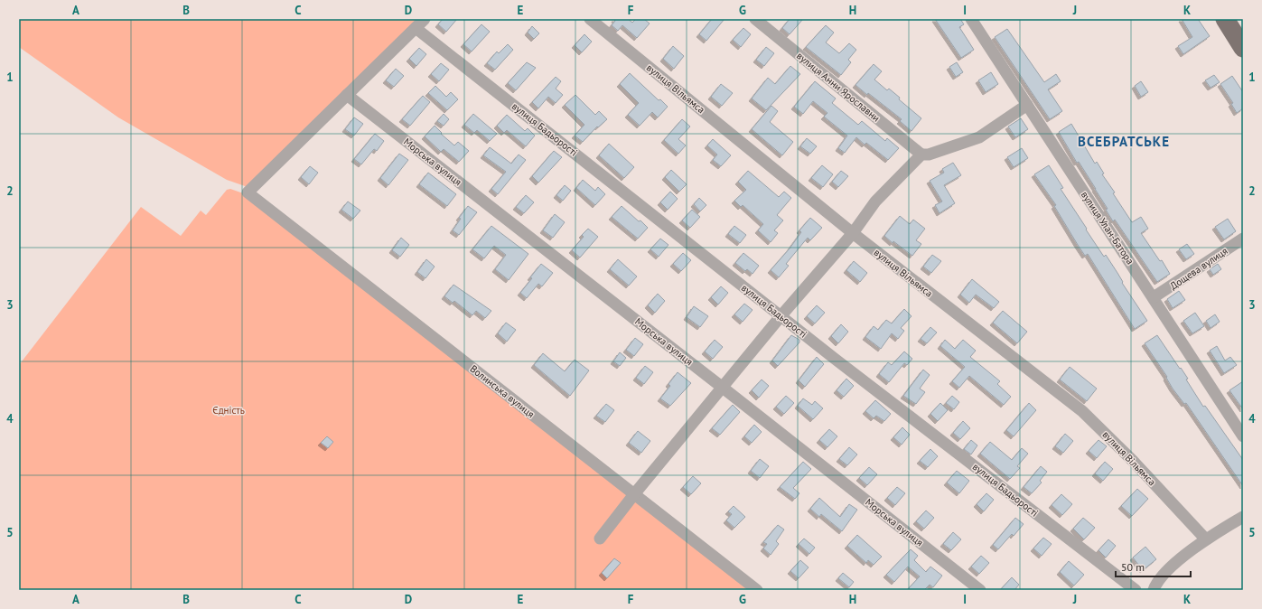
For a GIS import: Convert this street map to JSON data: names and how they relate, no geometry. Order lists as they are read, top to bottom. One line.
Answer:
{"streets":{"street":["вулиця Анни Ярославни","вулиця Вільямса","вулиця Бадьорості","Морська вулиця","вулиця Улан-Батора","Дощева вулиця","Волинська вулиця"]},"crossings":[["Морська вулиця","Волинська вулиця"],["вулиця Улан-Батора","Дощева вулиця"]],"districts":["ВСЕБРАТСЬКЕ"],"parks":["Єдність"],"scale_bar":"50 m","grid":{"columns":["A","B","C","D","E","F","G","H","I","J","K"],"rows":["1","2","3","4","5"]}}
